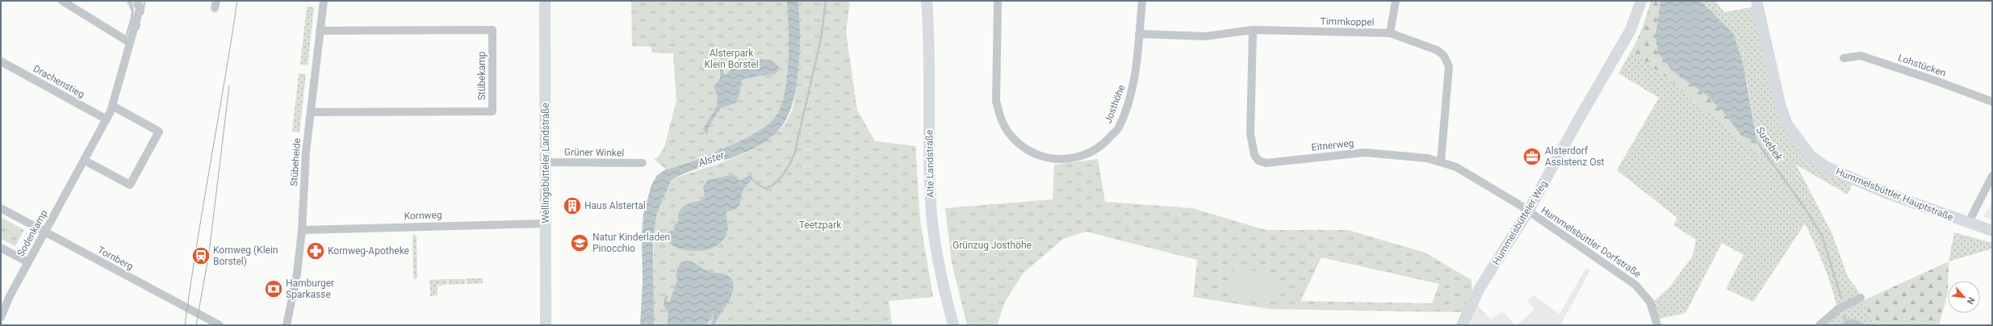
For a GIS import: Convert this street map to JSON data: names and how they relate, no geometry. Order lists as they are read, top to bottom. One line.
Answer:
{"streets":{"main road":["Wellingsbütteler Landstraße","Alte Landstraße","Hummelsbüttler Hauptstraße","Hummelsbütteler Weg"],"street":["Timmkoppel","Lohstücken","Stübekamp","Drachenstieg","Josthöhe","Eitnerweg","Grüner Winkel","Stübeheide","Kornweg","Sodenkamp","Hummelsbüttler Dorfstraße","Tornberg"]},"crossings":[["Timmkoppel","Josthöhe"],["Timmkoppel","Eitnerweg"],["Stübekamp","Stübeheide"],["Drachenstieg","Sodenkamp"],["Eitnerweg","Hummelsbütteler Weg"],["Eitnerweg","Hummelsbüttler Dorfstraße"],["Grüner Winkel","Wellingsbütteler Landstraße"],["Stübeheide","Kornweg"],["Wellingsbütteler Landstraße","Kornweg"],["Hummelsbütteler Weg","Hummelsbüttler Dorfstraße"],["Sodenkamp","Tornberg"]],"water":["Susebek","Alster"],"parks":["Alsterpark Klein Borstel","Teetzpark","Grünzug Josthöhe"],"places":{"office":["Alsterdorf Assistenz Ost"],"building":["Haus Alstertal"],"school or university":["Natur Kinderladen Pinocchio"],"pharmacy":["Kornweg-Apotheke"],"station":["Kornweg (Klein Borstel)"],"bank":["Hamburger Sparkasse"]},"north":"bottom right"}
